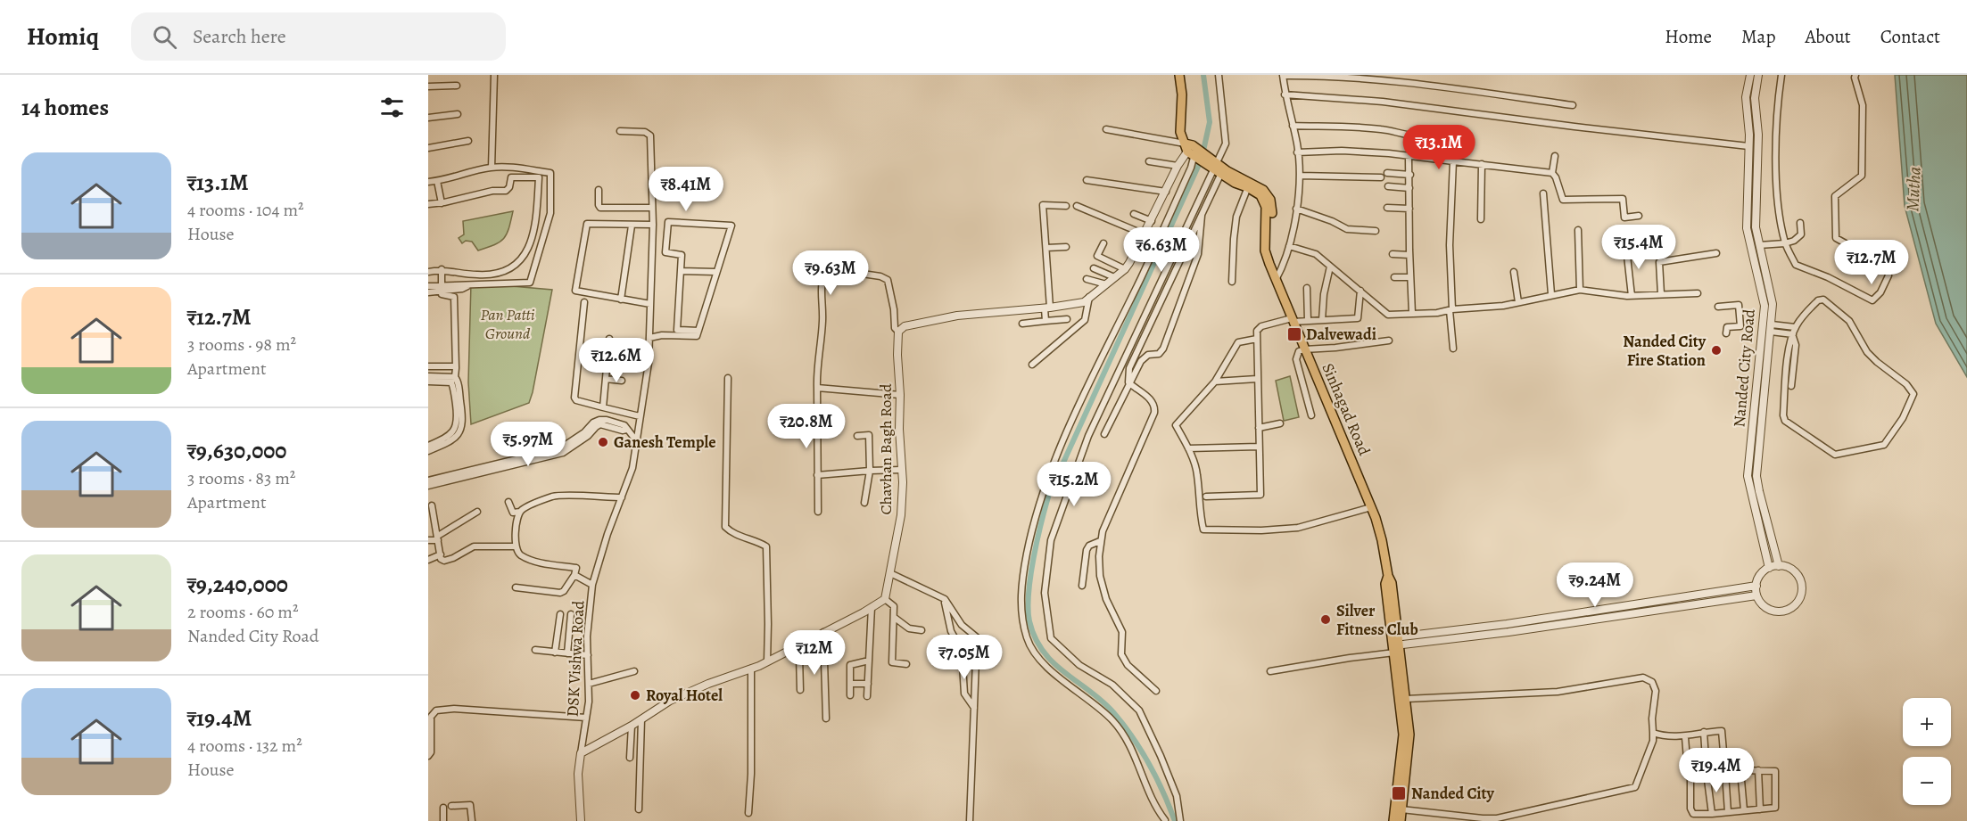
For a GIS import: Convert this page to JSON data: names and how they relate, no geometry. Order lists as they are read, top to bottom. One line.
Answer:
{"streets":{"main road":["Sinhagad Road"],"street":["Nanded City Road","Chavhan Bagh Road","DSK Vishwa Road"]},"water":["Mutha"],"parks":["Pan Patti Ground"],"places":{"transit":["Dalvewadi","Nanded City"],"other":["Nanded City Fire Station","Ganesh Temple","Silver Fitness Club","Royal Hotel"]},"page":{"header":"Homiq","search":"Search here","nav":["Home","Map","About","Contact"],"heading":"14 homes","price":["₹13.1M","₹8.41M","₹15.4M","₹6.63M","₹12.7M","₹9.63M","₹12.6M","₹20.8M","₹5.97M","₹15.2M","₹9.24M","₹12M","₹7.05M","₹19.4M"],"list":[{"name":"₹13.1M","note":"4 rooms · 104 m² · House"},{"name":"₹12.7M","note":"3 rooms · 98 m² · Apartment"},{"name":"₹9,630,000","note":"3 rooms · 83 m² · Apartment"},{"name":"₹9,240,000","note":"2 rooms · 60 m² · Nanded City Road"},{"name":"₹19.4M","note":"4 rooms · 132 m² · House"}],"map_buttons":["+","−"]}}
